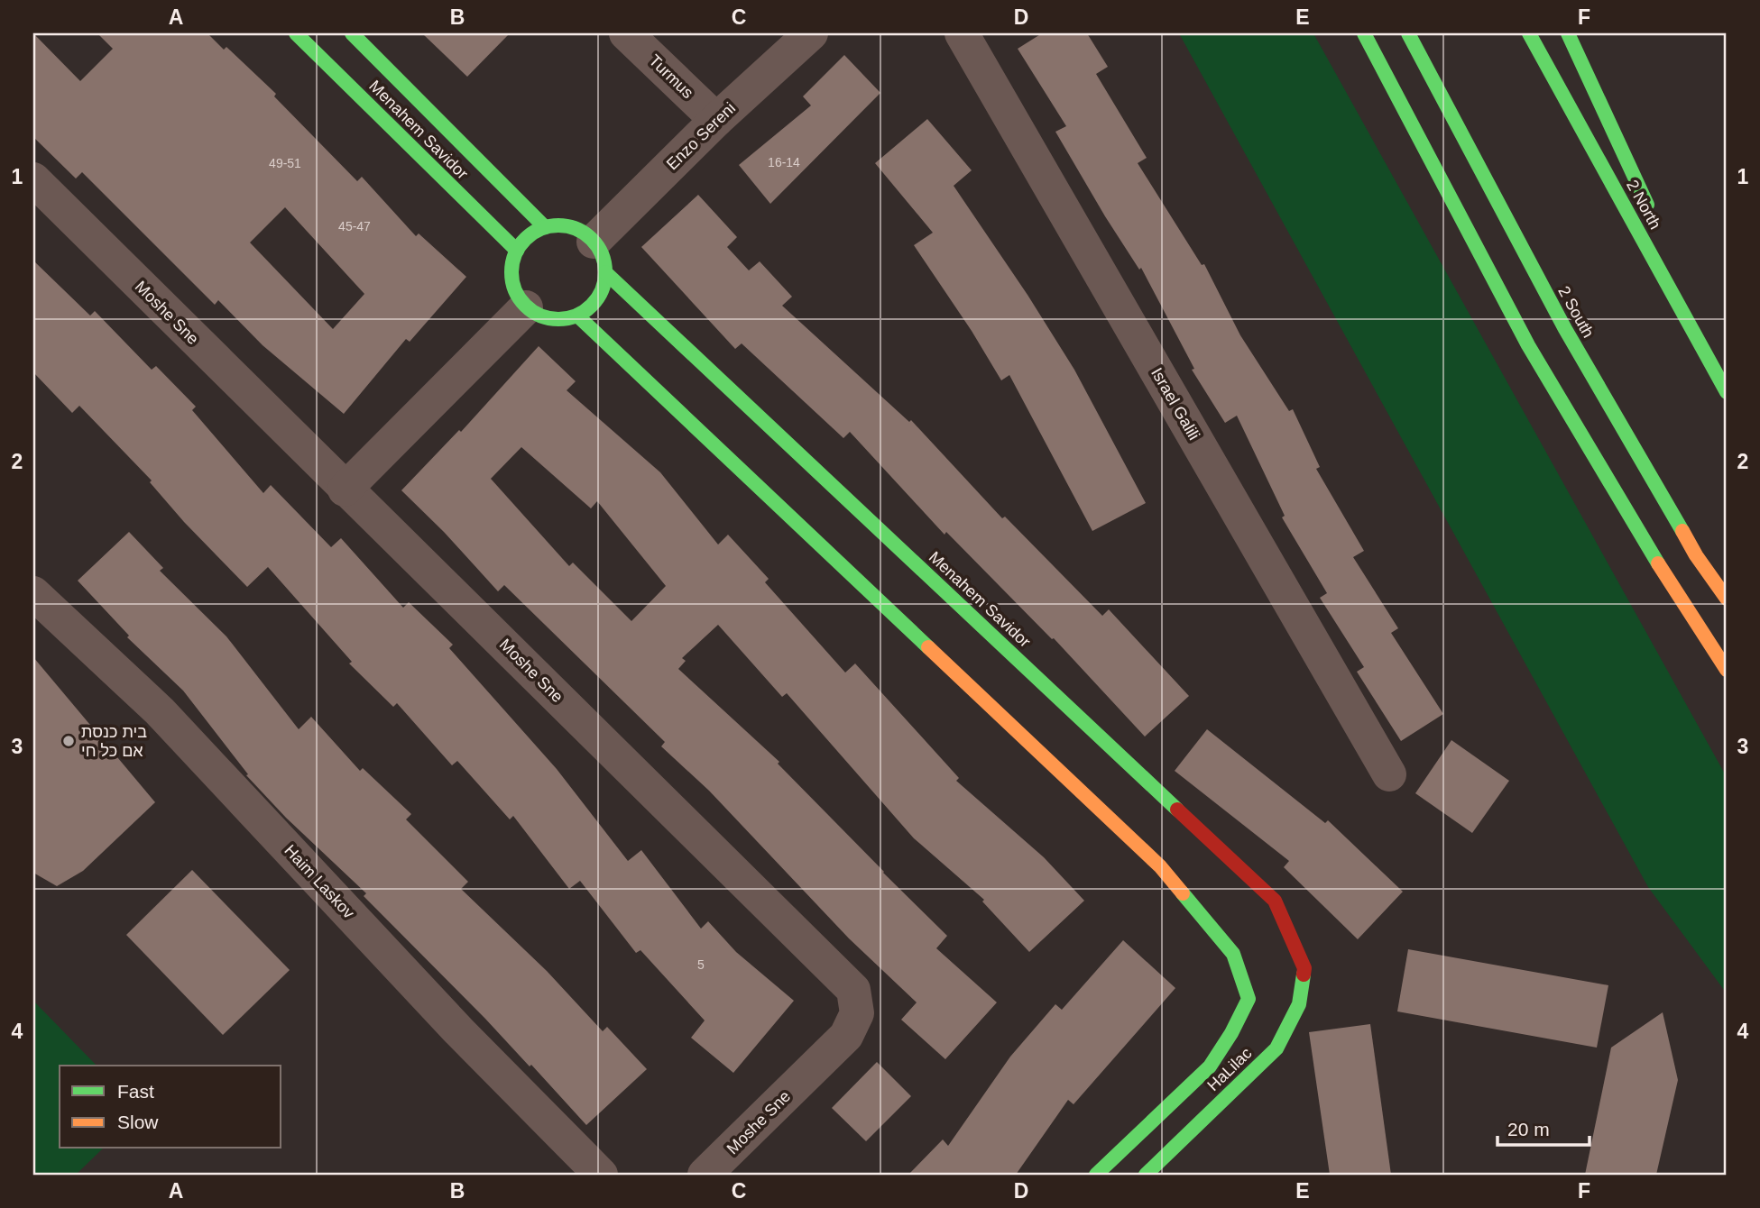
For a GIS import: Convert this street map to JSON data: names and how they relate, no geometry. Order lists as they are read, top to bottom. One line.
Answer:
{"streets":{"main road":["Menahem Savidor","2 North","2 South","HaLilac"],"street":["Turmus","Enzo Sereni","Moshe Sne","Israel Galili","Haim Laskov"]},"crossings":[["Turmus","Enzo Sereni"],["Menahem Savidor","Enzo Sereni"],["Menahem Savidor","HaLilac"],["Enzo Sereni","HaLilac"]],"places":["בית כנסת אם כל חי"],"house_numbers":["16-14","49-51","45-47","5"],"legend":["Fast","Slow"],"scale_bar":"20 m","grid":{"columns":["A","B","C","D","E","F"],"rows":["1","2","3","4"]}}
